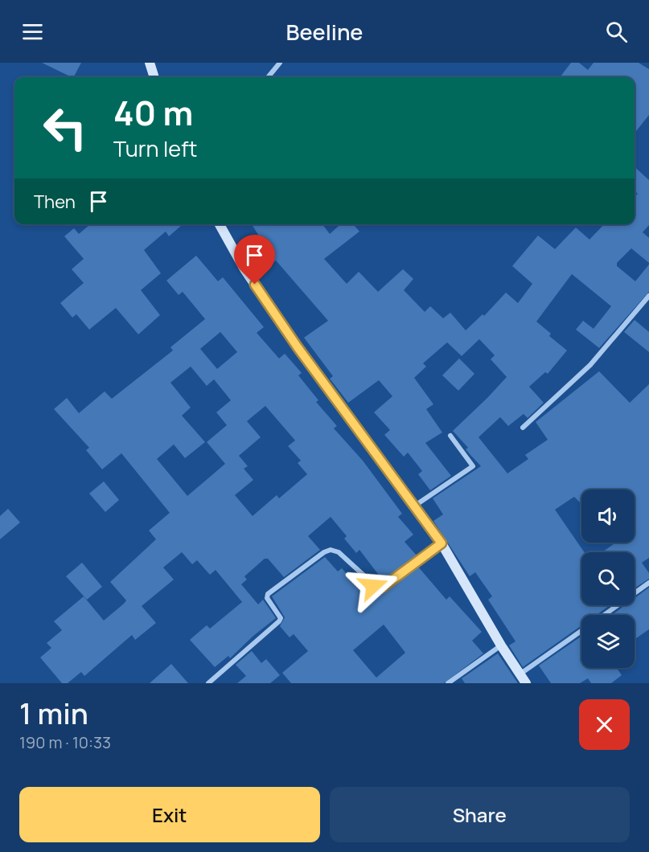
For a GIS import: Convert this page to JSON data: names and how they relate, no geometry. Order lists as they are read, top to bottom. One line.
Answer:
{"page":{"header":"Beeline","turn":["40 m","Turn left"],"then":"Then","heading":["1 min","190 m · 10:33"],"buttons":["Exit","Share"]}}
